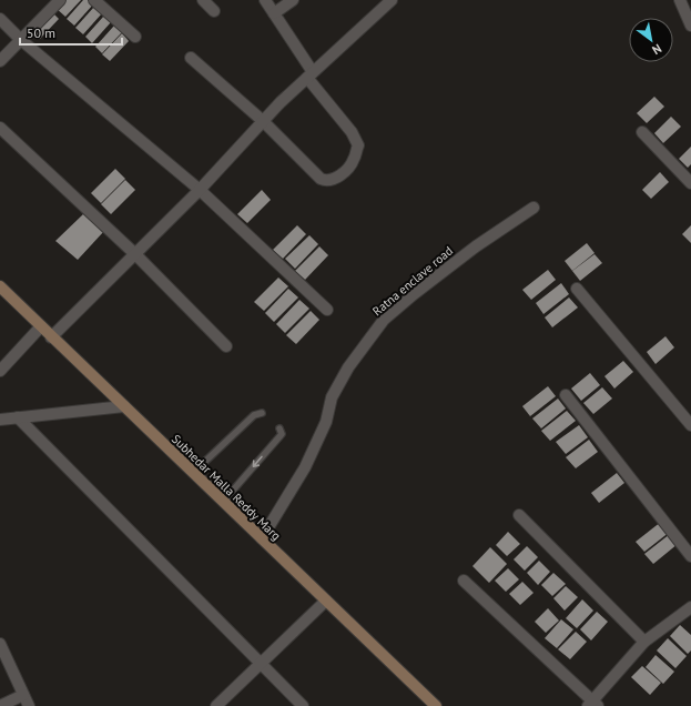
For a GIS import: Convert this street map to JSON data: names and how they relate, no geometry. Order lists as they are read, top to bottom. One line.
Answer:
{"streets":{"main road":["Subhedar Malla Reddy Marg"],"street":["Ratna enclave road"]},"crossings":[["Ratna enclave road","Subhedar Malla Reddy Marg"]],"scale_bar":"50 m","north":"bottom right"}
